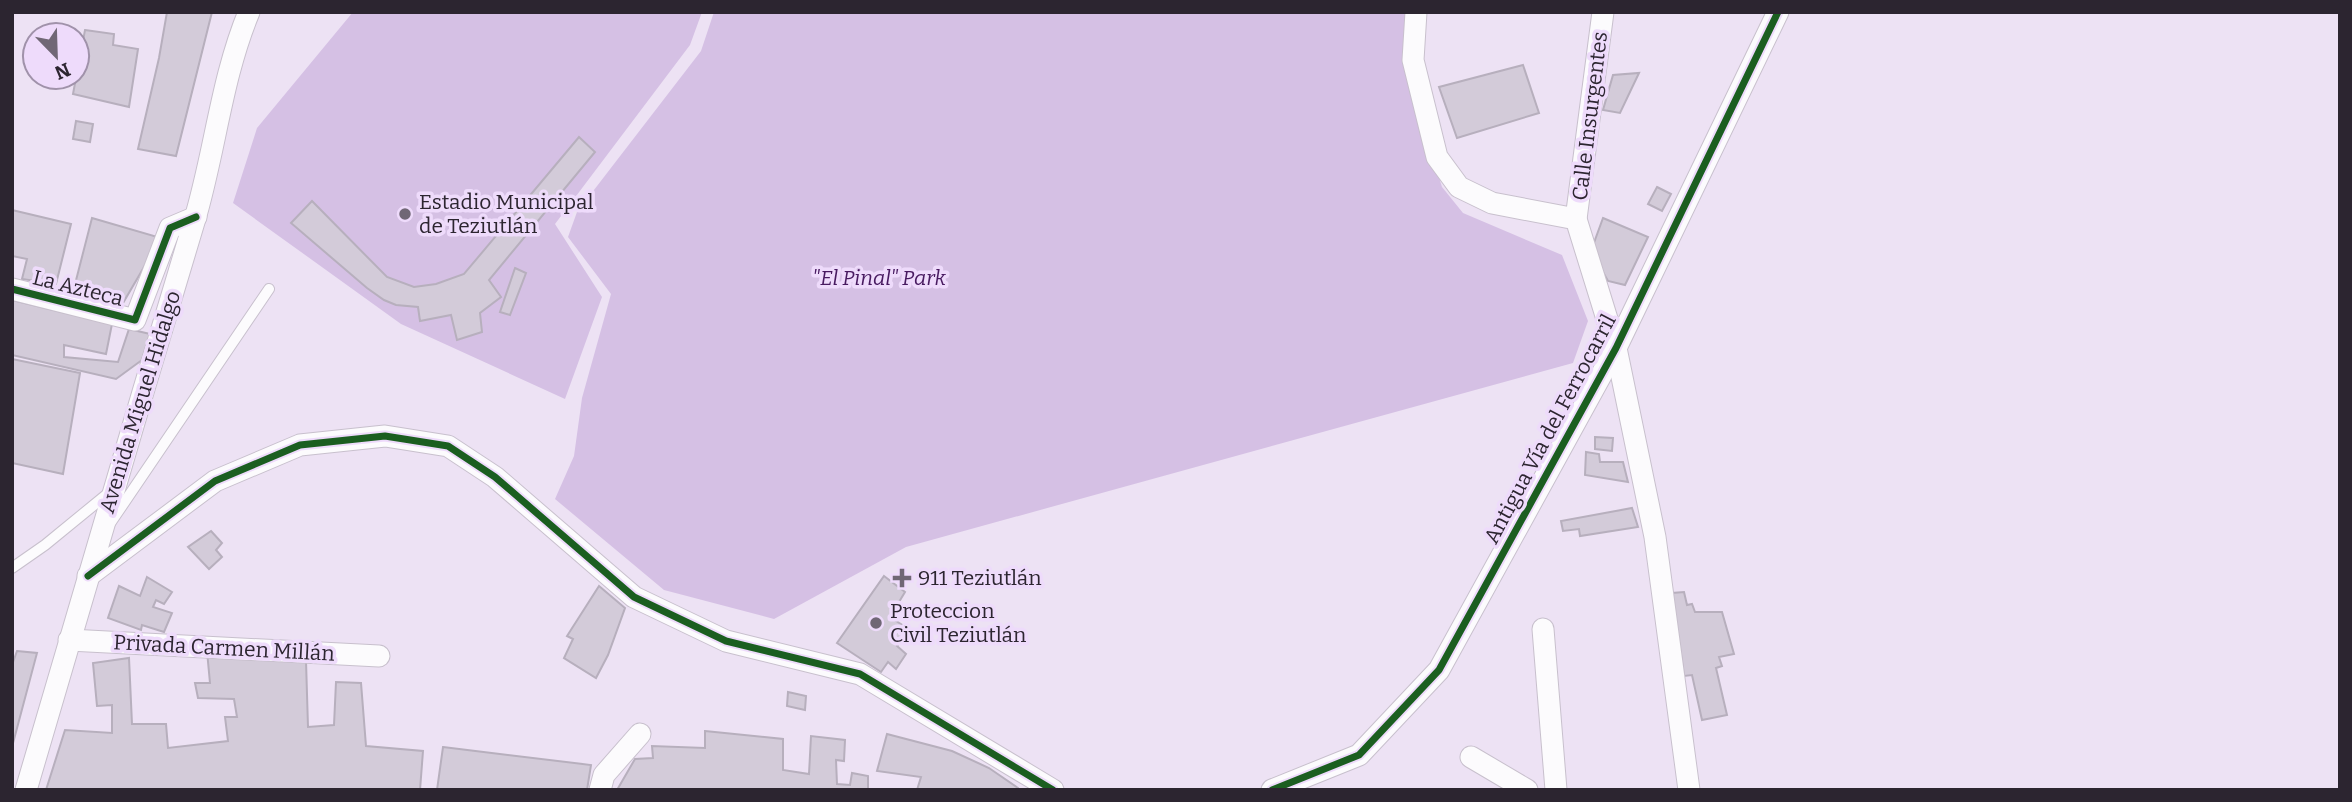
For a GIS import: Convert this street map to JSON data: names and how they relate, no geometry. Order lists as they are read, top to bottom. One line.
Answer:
{"streets":{"street":["Calle Insurgentes","La Azteca","Avenida Miguel Hidalgo","Antigua Vía del Ferrocarril","Privada Carmen Millán"]},"crossings":[["La Azteca","Avenida Miguel Hidalgo"],["Avenida Miguel Hidalgo","Privada Carmen Millán"]],"parks":["\"El Pinal\" Park"],"places":{"other":["Estadio Municipal de Teziutlán","Proteccion Civil Teziutlán"],"health":["911 Teziutlán"]},"north":"bottom right"}
